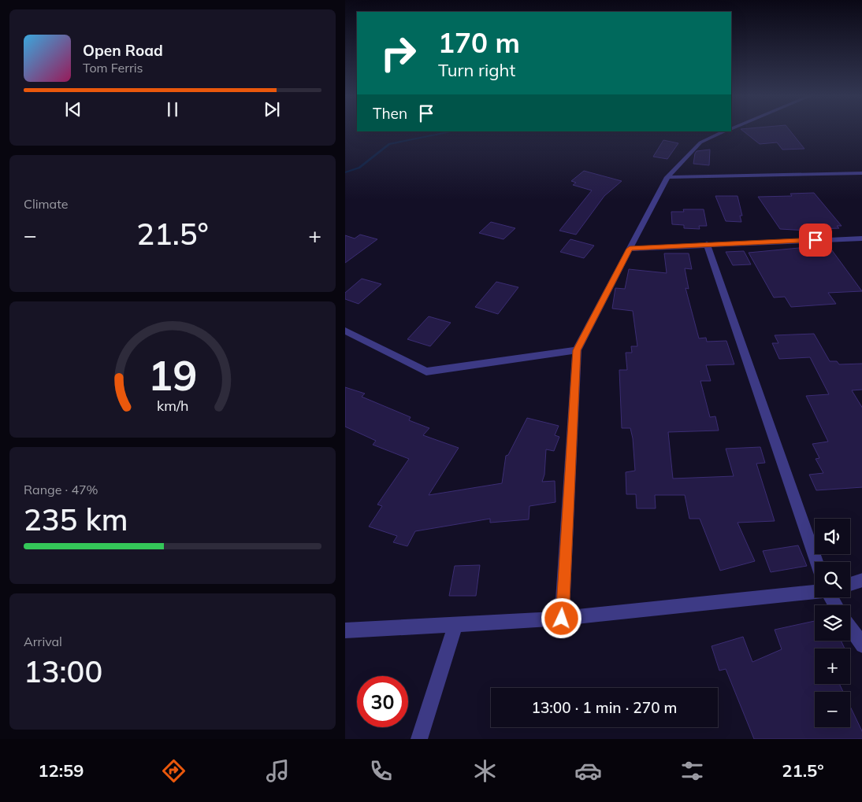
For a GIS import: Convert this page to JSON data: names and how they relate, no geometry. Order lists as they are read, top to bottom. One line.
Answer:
{"page":{"turn":["170 m","Turn right"],"song":["Open Road","Tom Ferris"],"then":"Then","tile":["Climate",["Range · 47%","235 km"],["Arrival","13:00"]],"heat":["−","21.5°","+"],"map_buttons":["+","−"],"limit":"30","trip":"13:00 · 1 min · 270 m","tabs":["12:59","21.5°"],"gauge":["19","km/h"]}}
